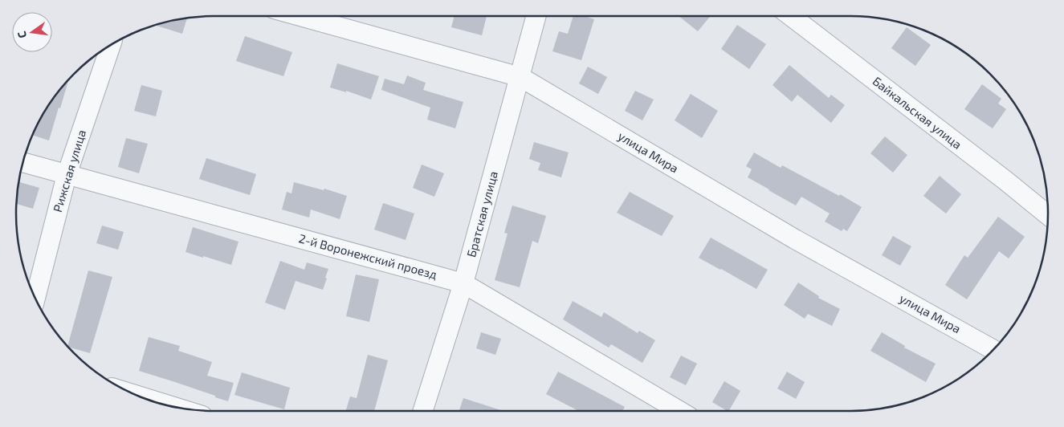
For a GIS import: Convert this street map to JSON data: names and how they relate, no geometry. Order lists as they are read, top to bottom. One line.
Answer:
{"streets":{"street":["Байкальская улица","улица Мира","Рижская улица","Братская улица","2-й Воронежский проезд"]},"crossings":[["улица Мира","Братская улица"],["Рижская улица","2-й Воронежский проезд"],["Братская улица","2-й Воронежский проезд"]],"north":"left"}
